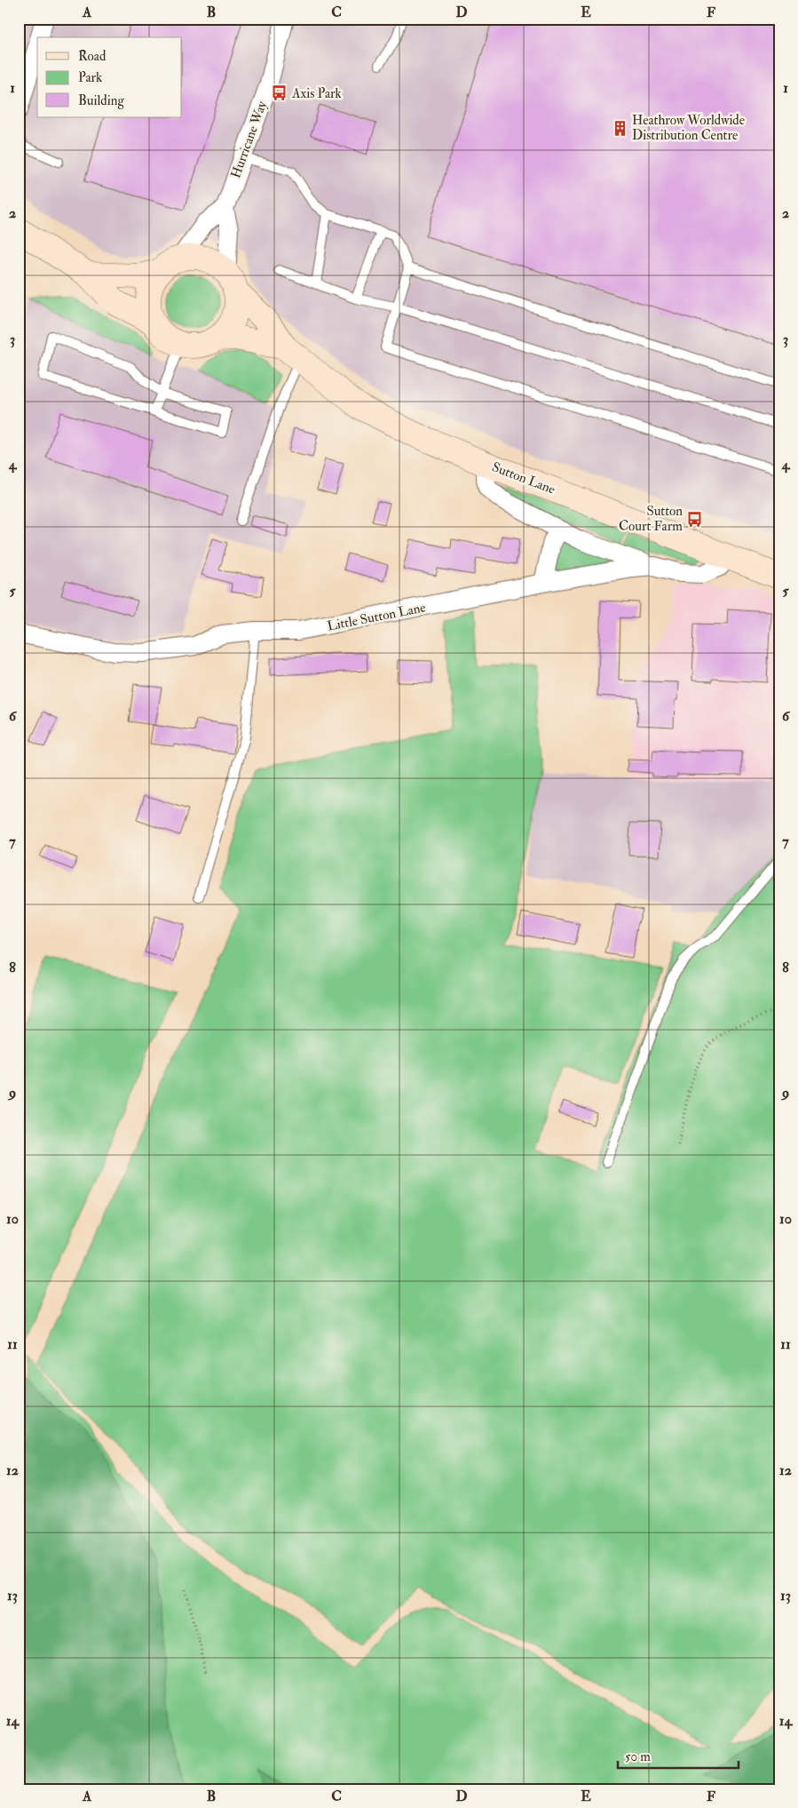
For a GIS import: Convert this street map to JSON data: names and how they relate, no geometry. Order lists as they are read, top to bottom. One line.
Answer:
{"streets":{"street":["Hurricane Way","Sutton Lane","Little Sutton Lane"]},"crossings":[["Hurricane Way","Sutton Lane"],["Sutton Lane","Little Sutton Lane"]],"places":{"bus stop":["Axis Park","Sutton Court Farm"],"building":["Heathrow Worldwide Distribution Centre"]},"legend":["Road","Park","Building"],"scale_bar":"50 m","grid":{"columns":["A","B","C","D","E","F"],"rows":["1","2","3","4","5","6","7","8","9","10","11","12","13","14"]}}
